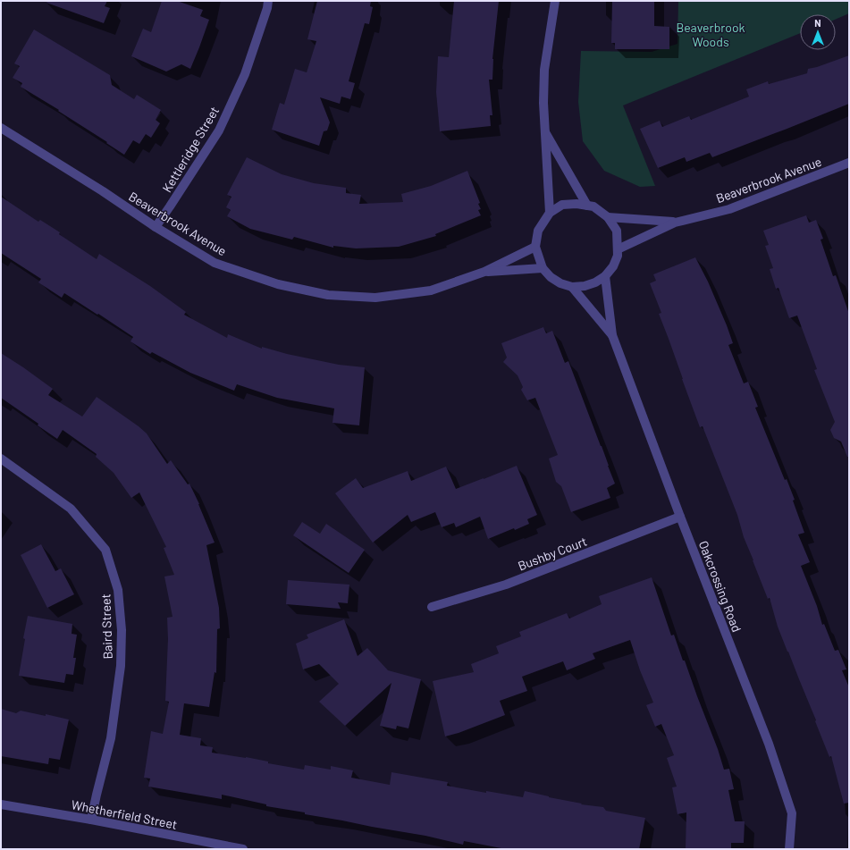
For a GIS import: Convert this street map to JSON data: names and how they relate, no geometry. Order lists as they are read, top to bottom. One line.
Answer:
{"streets":{"street":["Kettleridge Street","Beaverbrook Avenue","Bushby Court","Oakcrossing Road","Baird Street","Whetherfield Street"]},"crossings":[["Kettleridge Street","Beaverbrook Avenue"],["Beaverbrook Avenue","Oakcrossing Road"],["Bushby Court","Oakcrossing Road"],["Baird Street","Whetherfield Street"]],"parks":["Beaverbrook Woods"],"north":"top"}
